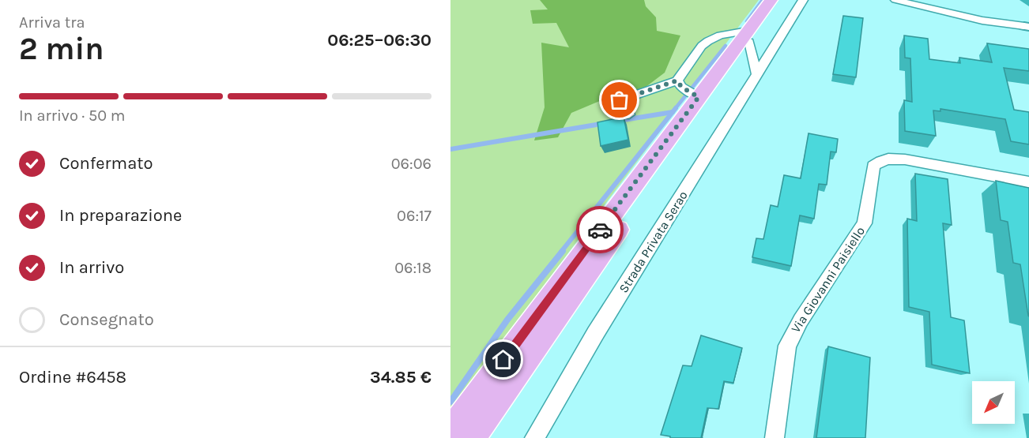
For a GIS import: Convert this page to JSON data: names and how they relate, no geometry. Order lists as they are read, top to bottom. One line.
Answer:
{"streets":{"street":["Strada Privata Serao","Via Giovanni Paisiello"]},"north":"bottom left","page":{"heading":["2 min","Arriva tra","06:25–06:30"],"panel":["Ordine #6458","34.85 €"],"bar":"In arrivo · 50 m","list":[["Confermato","06:06"],["In preparazione","06:17"],["In arrivo","06:18"],"Consegnato"]}}
